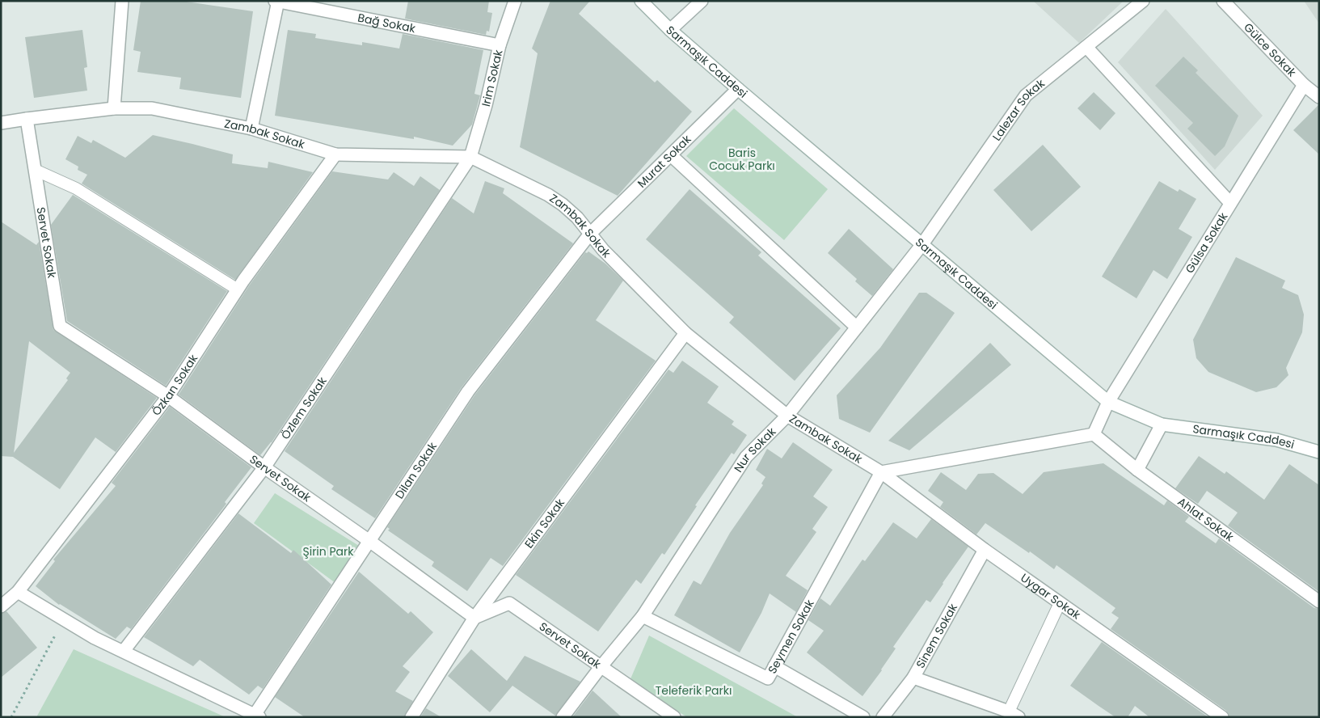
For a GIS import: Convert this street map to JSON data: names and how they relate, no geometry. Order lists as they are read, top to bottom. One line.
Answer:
{"streets":{"street":["Bağ Sokak","Gülce Sokak","Sarmaşık Caddesi","Irim Sokak","Lalezar Sokak","Zambak Sokak","Murat Sokak","Servet Sokak","Gülsa Sokak","Özkan Sokak","Özlem Sokak","Nur Sokak","Dilan Sokak","Ahlat Sokak","Ekin Sokak","Uygar Sokak","Sinem Sokak","Seymen Sokak"]},"crossings":[["Bağ Sokak","Irim Sokak"],["Gülce Sokak","Gülsa Sokak"],["Sarmaşık Caddesi","Lalezar Sokak"],["Sarmaşık Caddesi","Murat Sokak"],["Sarmaşık Caddesi","Gülsa Sokak"],["Sarmaşık Caddesi","Nur Sokak"],["Irim Sokak","Zambak Sokak"],["Irim Sokak","Özlem Sokak"],["Lalezar Sokak","Nur Sokak"],["Zambak Sokak","Murat Sokak"],["Zambak Sokak","Servet Sokak"],["Zambak Sokak","Özkan Sokak"],["Zambak Sokak","Özlem Sokak"],["Zambak Sokak","Nur Sokak"],["Zambak Sokak","Dilan Sokak"],["Zambak Sokak","Ekin Sokak"],["Zambak Sokak","Uygar Sokak"],["Zambak Sokak","Seymen Sokak"],["Murat Sokak","Dilan Sokak"],["Servet Sokak","Özkan Sokak"],["Servet Sokak","Özlem Sokak"],["Servet Sokak","Nur Sokak"],["Servet Sokak","Dilan Sokak"],["Servet Sokak","Ekin Sokak"],["Gülsa Sokak","Ahlat Sokak"],["Nur Sokak","Seymen Sokak"],["Uygar Sokak","Sinem Sokak"],["Uygar Sokak","Seymen Sokak"]],"parks":["Baris Cocuk Parkı","Şirin Park","Teleferik Parkı"]}
